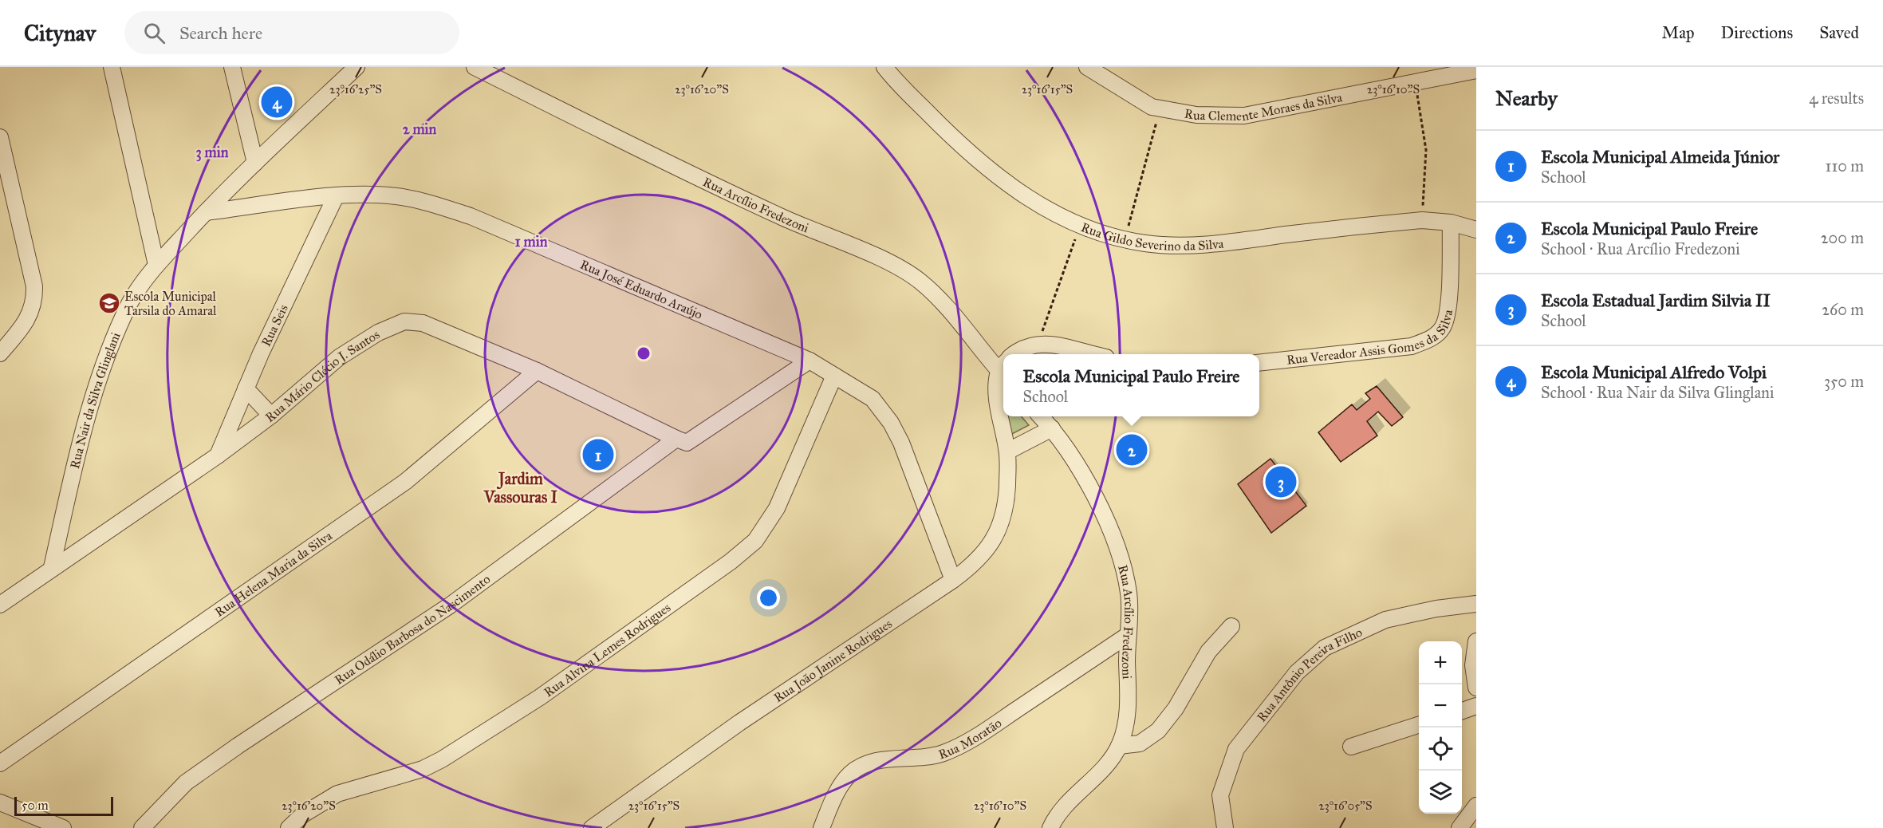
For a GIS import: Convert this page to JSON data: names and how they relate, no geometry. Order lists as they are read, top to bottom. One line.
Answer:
{"streets":{"street":["Rua Clemente Moraes da Silva","Rua Arcílio Fredezoni","Rua Gildo Severino da Silva","Rua José Eduardo Araújo","Rua Seis","Rua Vereador Assis Gomes da Silva","Rua Mário Clécio J. Santos","Rua Nair da Silva Glinglani","Rua Helena Maria da Silva","Rua Odálio Barbosa do Nascimento","Rua Alvina Lemes Rodrigues","Rua João Janine Rodrigues","Rua Antônio Pereira Filho","Rua Moratão"]},"crossings":[["Rua Arcílio Fredezoni","Rua Moratão"],["Rua Gildo Severino da Silva","Rua Vereador Assis Gomes da Silva"],["Rua José Eduardo Araújo","Rua Seis"],["Rua José Eduardo Araújo","Rua Nair da Silva Glinglani"],["Rua José Eduardo Araújo","Rua Odálio Barbosa do Nascimento"],["Rua José Eduardo Araújo","Rua Alvina Lemes Rodrigues"],["Rua José Eduardo Araújo","Rua João Janine Rodrigues"],["Rua Seis","Rua Mário Clécio J. Santos"],["Rua Mário Clécio J. Santos","Rua Nair da Silva Glinglani"],["Rua Mário Clécio J. Santos","Rua Helena Maria da Silva"],["Rua Mário Clécio J. Santos","Rua Odálio Barbosa do Nascimento"]],"districts":["Jardim Vassouras I"],"places":{"school or university":["Escola Municipal Tarsila do Amaral"]},"scale_bar":"50 m","page":{"header":"Citynav","search":"Search here","nav":["Map","Directions","Saved"],"heading":["Nearby","4 results"],"pins":["4","2","1","3"],"list":[{"mark":"1","name":"Escola Municipal Almeida Júnior","note":"School","value":"110 m"},{"mark":"2","name":"Escola Municipal Paulo Freire","note":"School · Rua Arcílio Fredezoni","value":"200 m"},{"mark":"3","name":"Escola Estadual Jardim Silvia II","note":"School","value":"260 m"},{"mark":"4","name":"Escola Municipal Alfredo Volpi","note":"School · Rua Nair da Silva Glinglani","value":"350 m"}],"popup":["Escola Municipal Paulo Freire","School"],"map_buttons":["+","−"],"scale":"50 m"},"coordinates":["23°16'25\"S","23°16'20\"S","23°16'15\"S","23°16'10\"S","23°16'05\"S"],"rings":["2 min","3 min","1 min"]}
